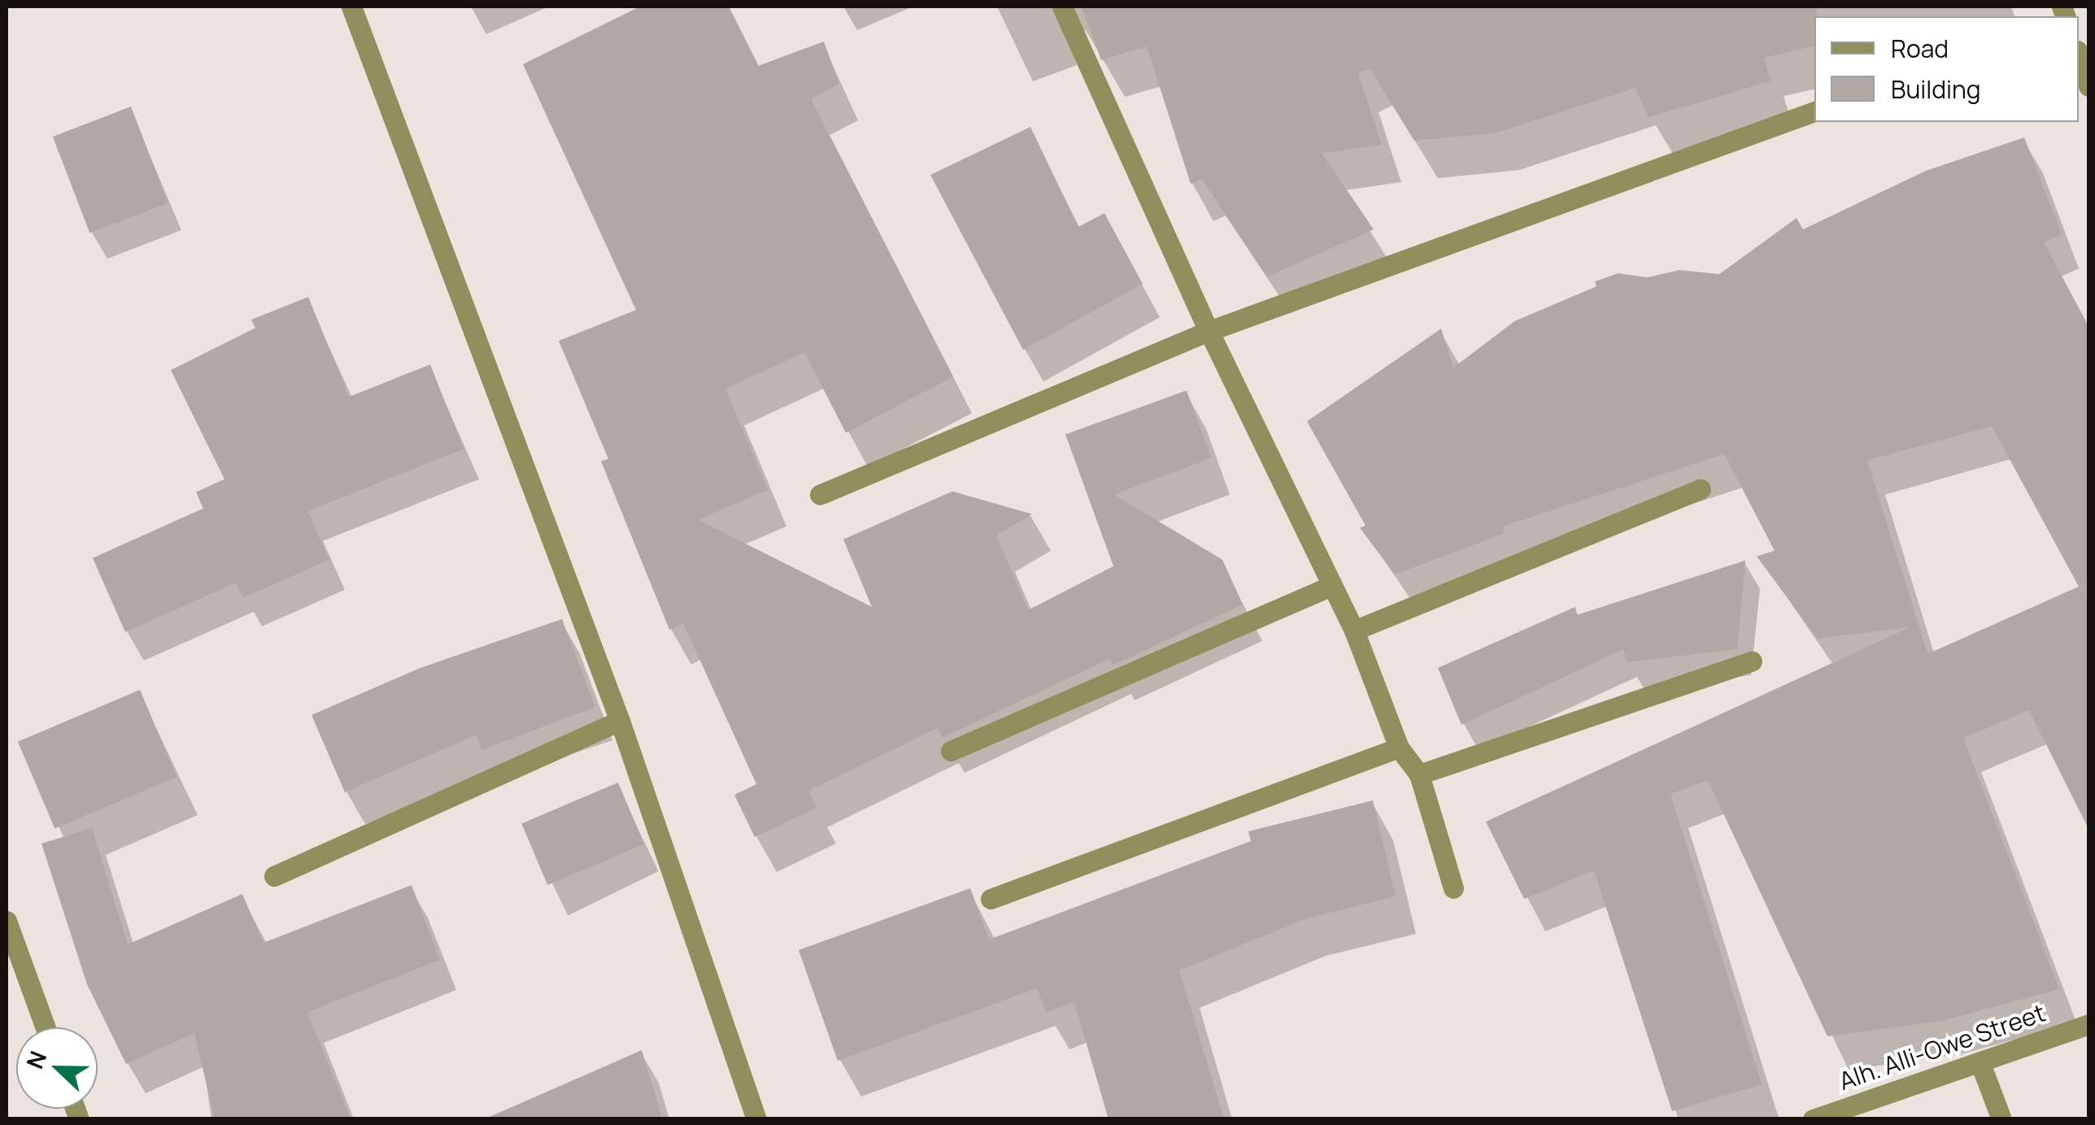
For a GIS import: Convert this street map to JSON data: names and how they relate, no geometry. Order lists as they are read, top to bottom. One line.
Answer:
{"streets":{"street":["Alh. Alli-Owe Street"]},"legend":["Road","Building"],"north":"left"}
